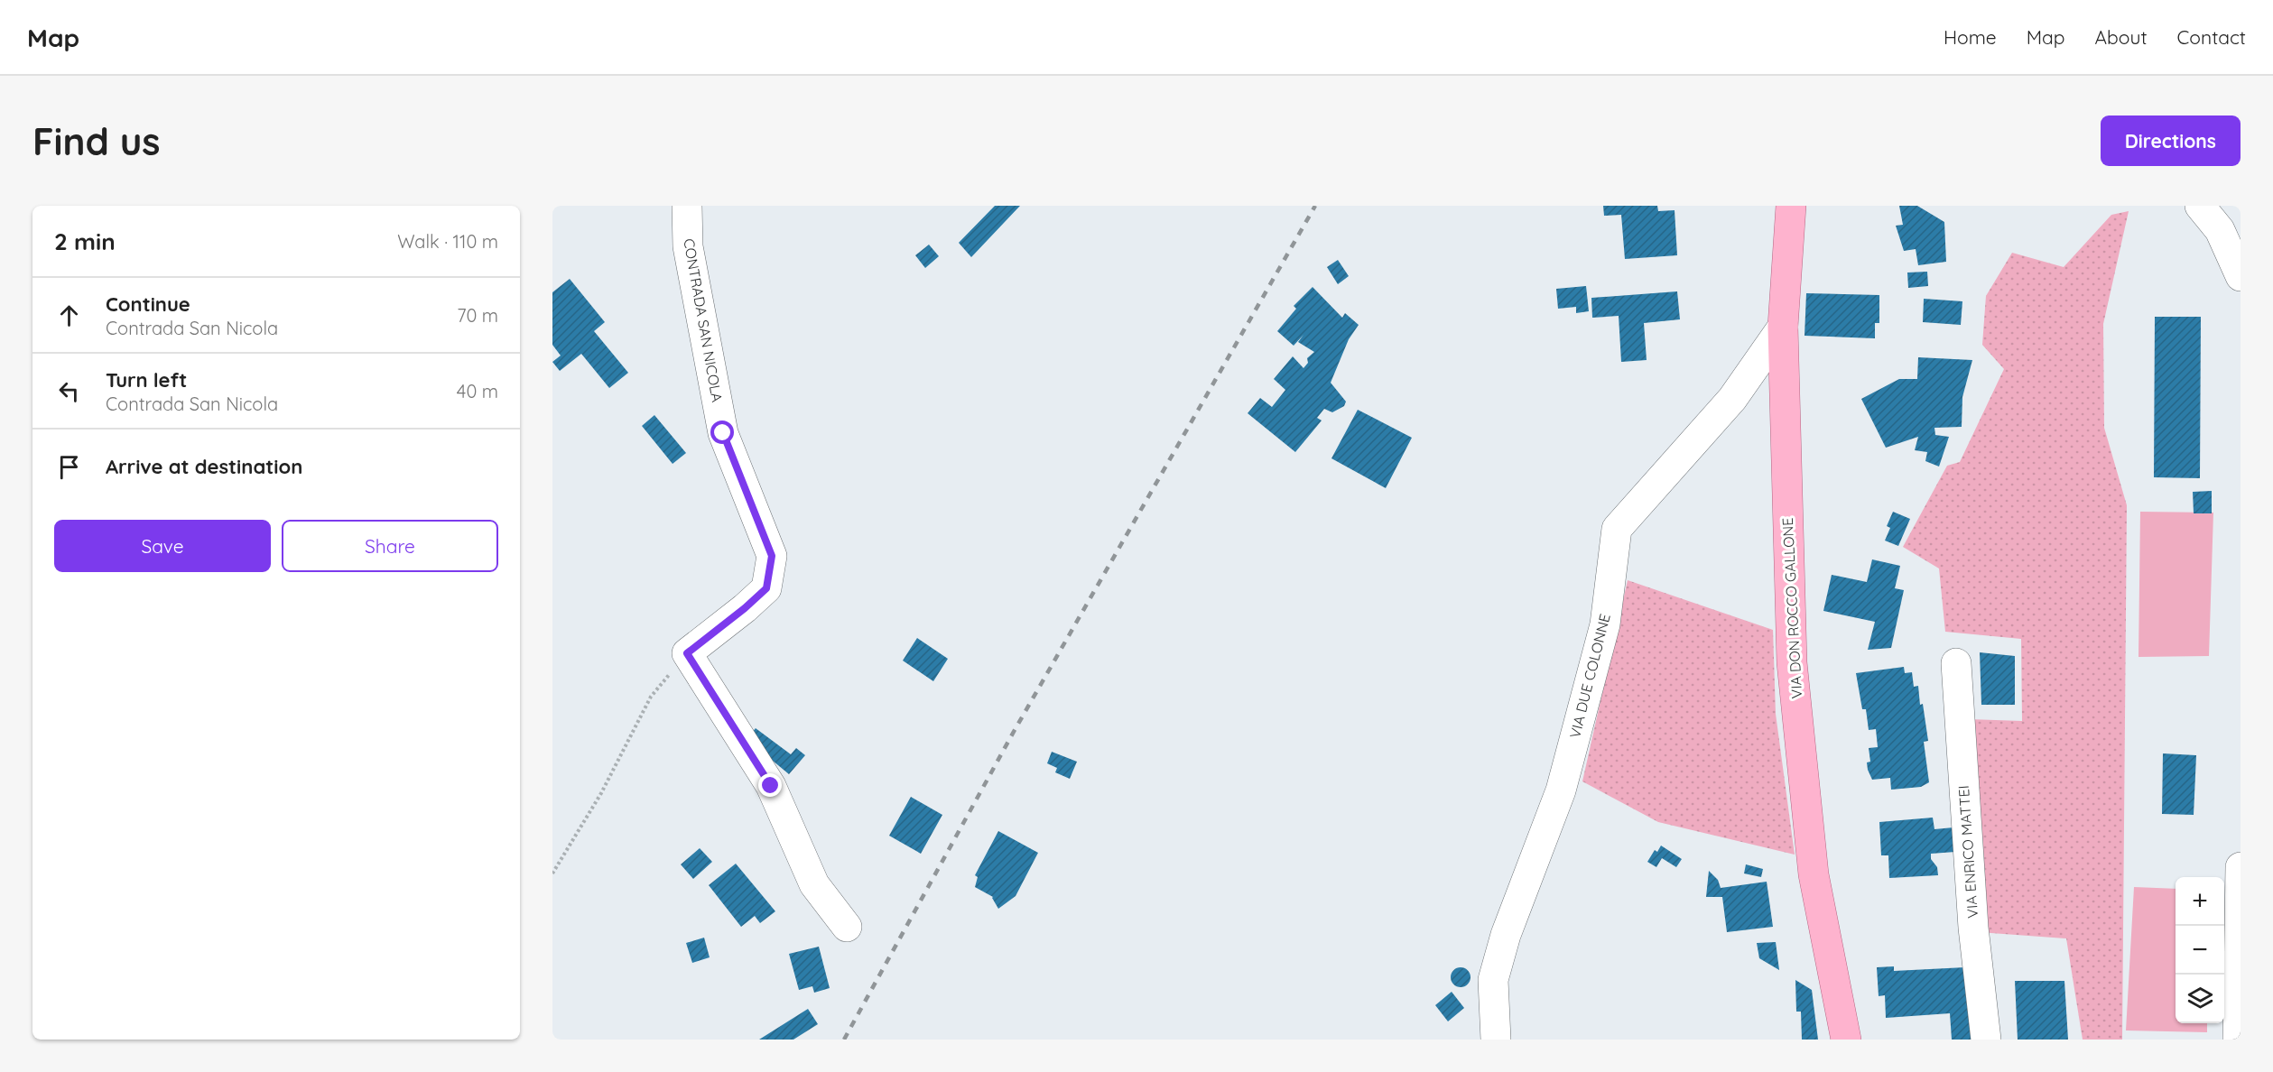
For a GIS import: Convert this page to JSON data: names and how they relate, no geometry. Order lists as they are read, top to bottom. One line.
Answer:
{"streets":{"main road":["VIA DON ROCCO GALLONE"],"street":["CONTRADA SAN NICOLA","VIA DUE COLONNE","VIA ENRICO MATTEI"]},"crossings":[["VIA DON ROCCO GALLONE","VIA DUE COLONNE"]],"page":{"header":"Map","nav":["Home","Map","About","Contact"],"buttons":["Directions",["Save","Share"]],"title":"Find us","heading":["2 min","Walk · 110 m"],"list":[["Continue","Contrada San Nicola","70 m"],["Turn left","Contrada San Nicola","40 m"],"Arrive at destination"],"map_buttons":["+","−"]}}
